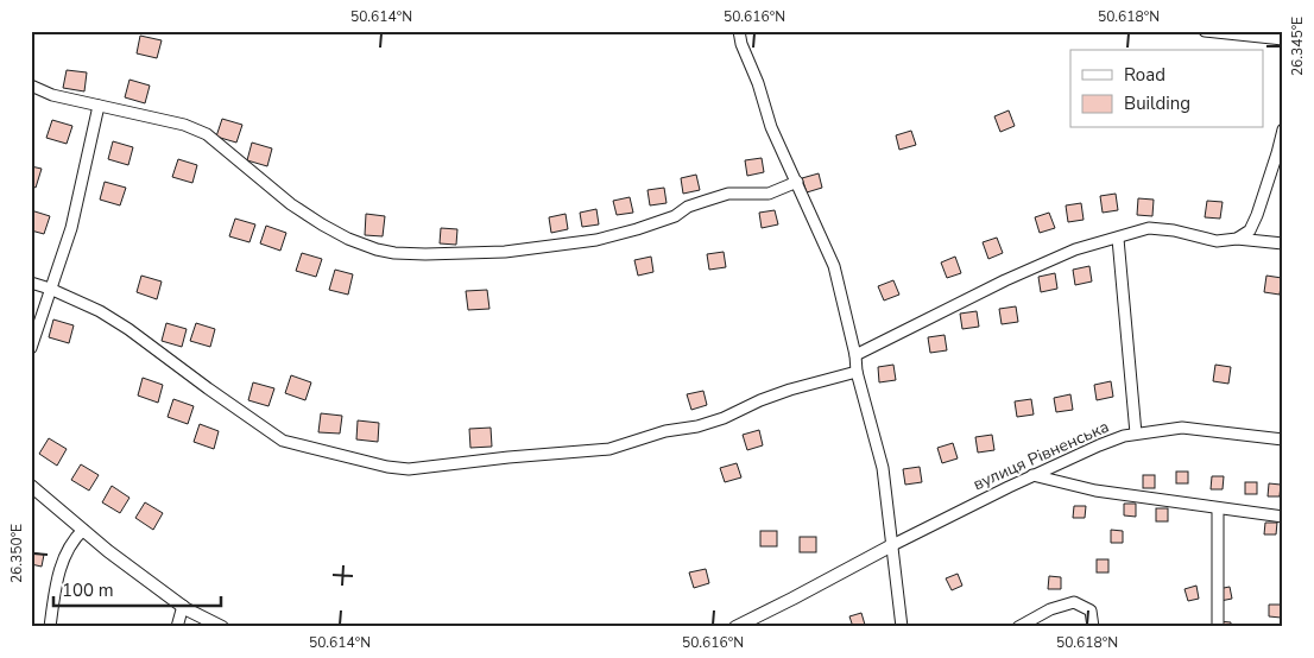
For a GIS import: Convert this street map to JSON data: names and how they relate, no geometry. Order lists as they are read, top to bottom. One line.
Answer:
{"streets":{"street":["вулиця Рівненська"]},"legend":["Road","Building"],"scale_bar":"100 m","coordinates":["50.614°N","50.616°N","50.618°N","26.345°E","26.350°E"]}
